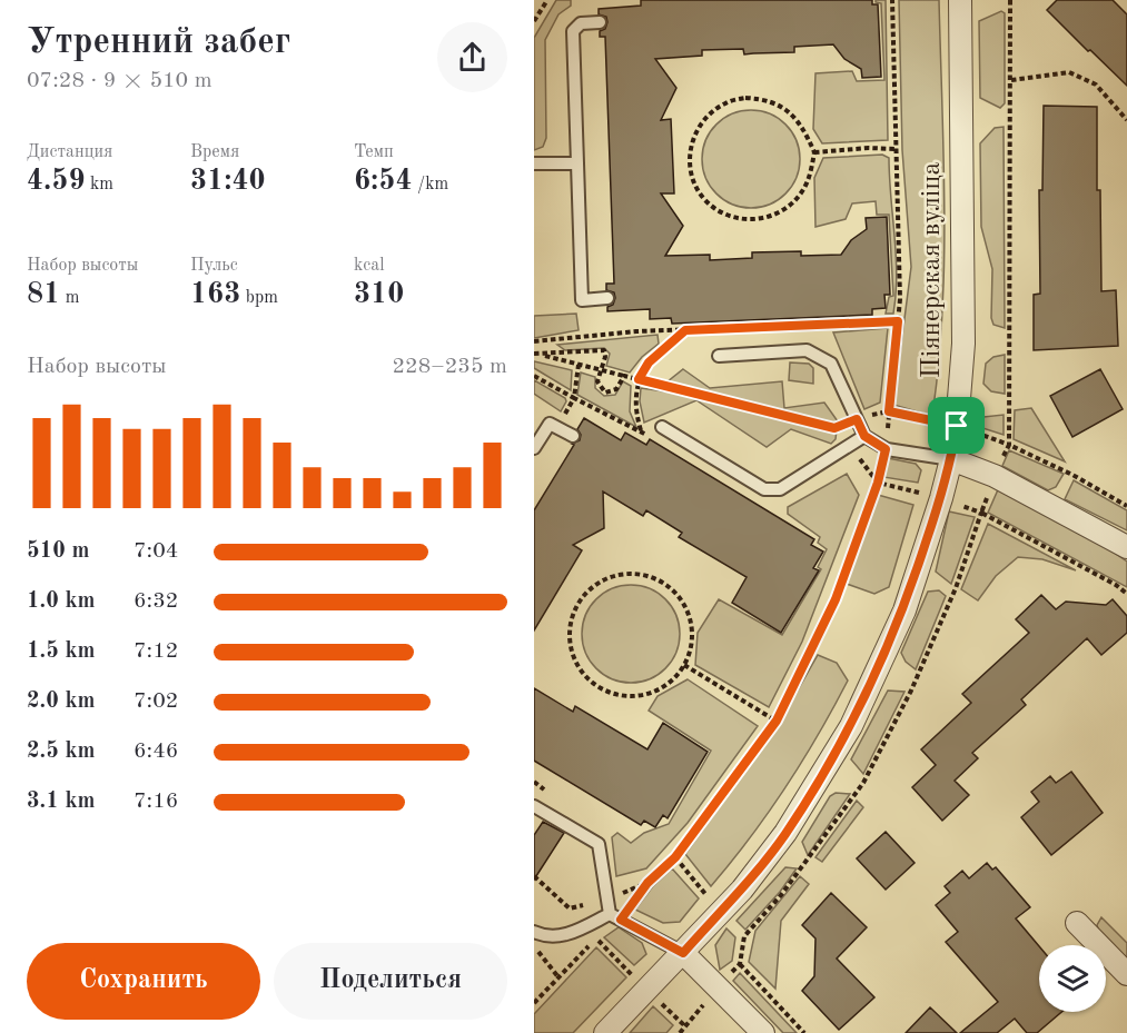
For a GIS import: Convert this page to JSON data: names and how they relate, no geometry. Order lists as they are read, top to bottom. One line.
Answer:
{"streets":{"street":["Піянерская вуліца"]},"page":{"heading":["Утренний забег","07:28 · 9 × 510 m"],"stats":[["Дистанция","4.59 km"],["Время","31:40"],["Темп","6:54 /km"],["Набор высоты","81 m"],["Пульс","163 bpm"],["kcal","310"]],"chart":["Набор высоты","228–235 m"],"list":[{"name":"510 m","note":"7:04"},{"name":"1.0 km","note":"6:32"},{"name":"1.5 km","note":"7:12"},{"name":"2.0 km","note":"7:02"},{"name":"2.5 km","note":"6:46"},{"name":"3.1 km","note":"7:16"}],"buttons":["Сохранить","Поделиться"]}}
